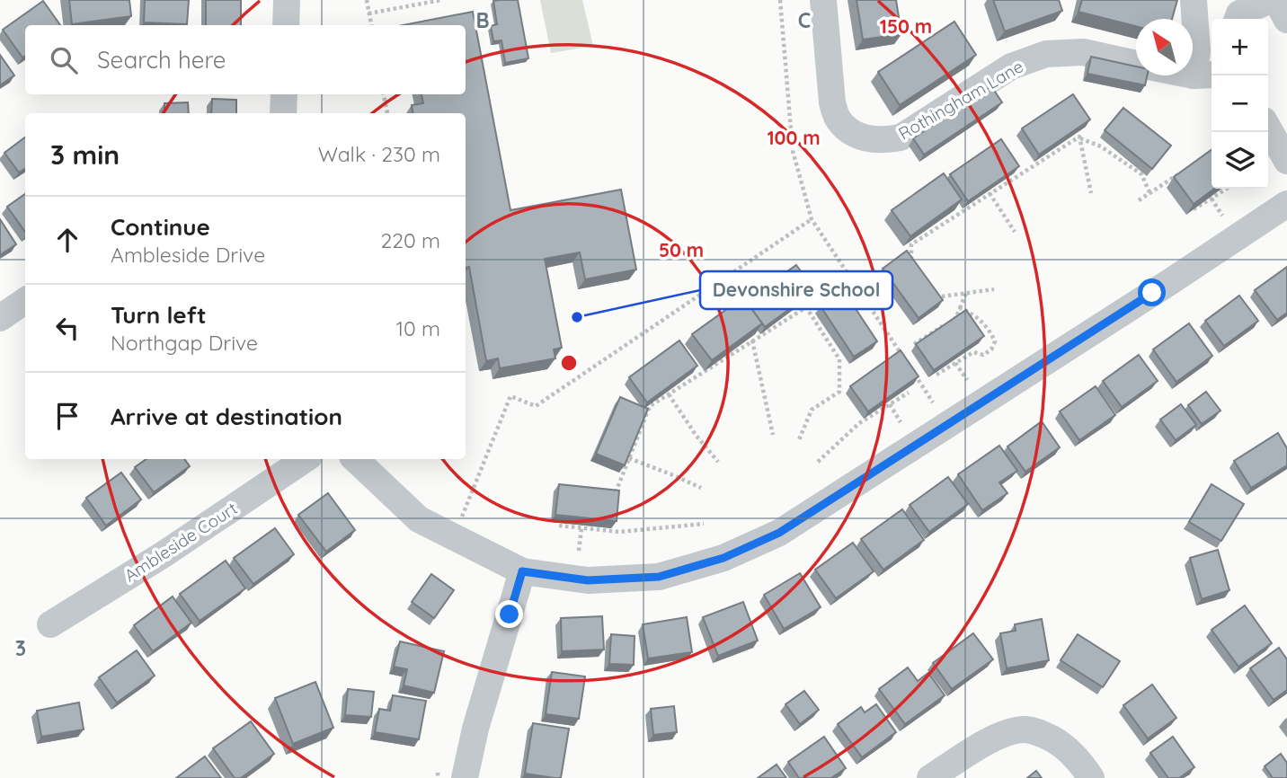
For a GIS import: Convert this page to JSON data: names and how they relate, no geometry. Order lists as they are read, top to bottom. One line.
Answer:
{"streets":{"street":["Rothingham Lane","Ambleside Court"]},"places":["Devonshire School"],"north":"top left","page":{"map_buttons":["+","−"],"search":"Search here","heading":["3 min","Walk · 230 m"],"list":[["Continue","Ambleside Drive","220 m"],["Turn left","Northgap Drive","10 m"],"Arrive at destination"]},"grid":{"columns":["B","C"],"rows":["3"]},"rings":["150 m","100 m","50 m"]}
